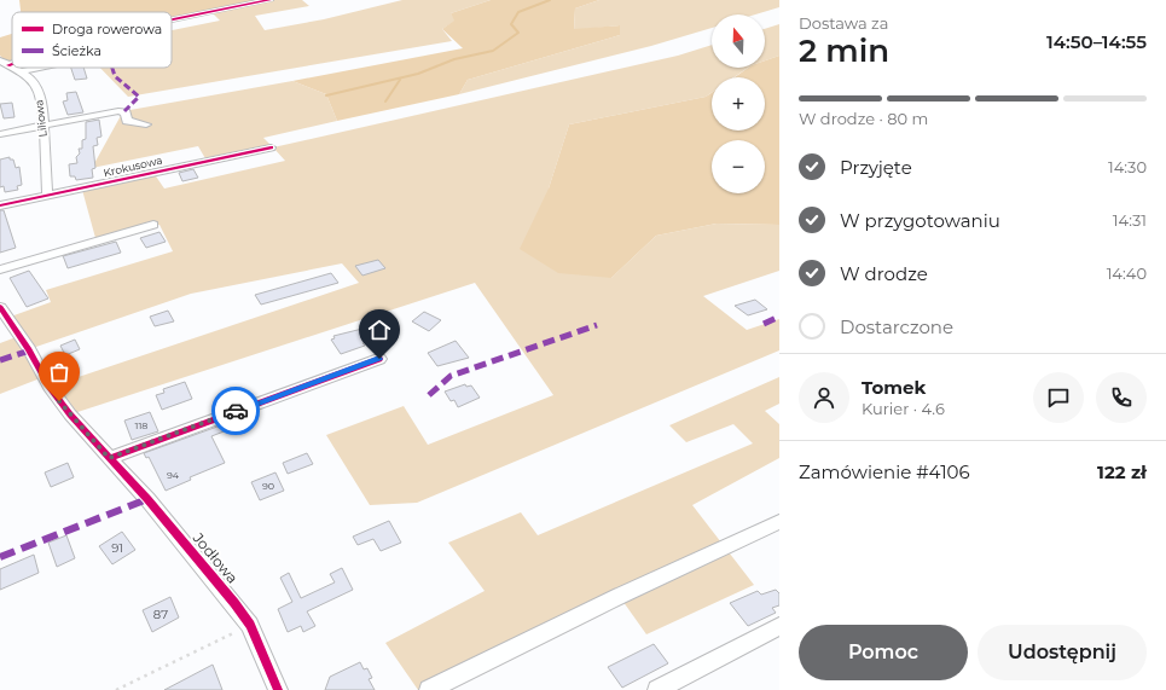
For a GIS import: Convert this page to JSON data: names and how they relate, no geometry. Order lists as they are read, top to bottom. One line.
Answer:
{"streets":{"street":["Liliowa","Krokusowa","Jodłowa"]},"crossings":[["Liliowa","Krokusowa"]],"house_numbers":["118","94","90","91","87"],"legend":["Droga rowerowa","Ścieżka"],"north":"top","page":{"heading":["2 min","Dostawa za","14:50–14:55"],"panel":["Tomek","Kurier · 4.6","Zamówienie #4106","122 zł"],"map_buttons":["+","−"],"bar":"W drodze · 80 m","list":[["Przyjęte","14:30"],["W przygotowaniu","14:31"],["W drodze","14:40"],"Dostarczone"],"buttons":["Pomoc","Udostępnij"]}}
